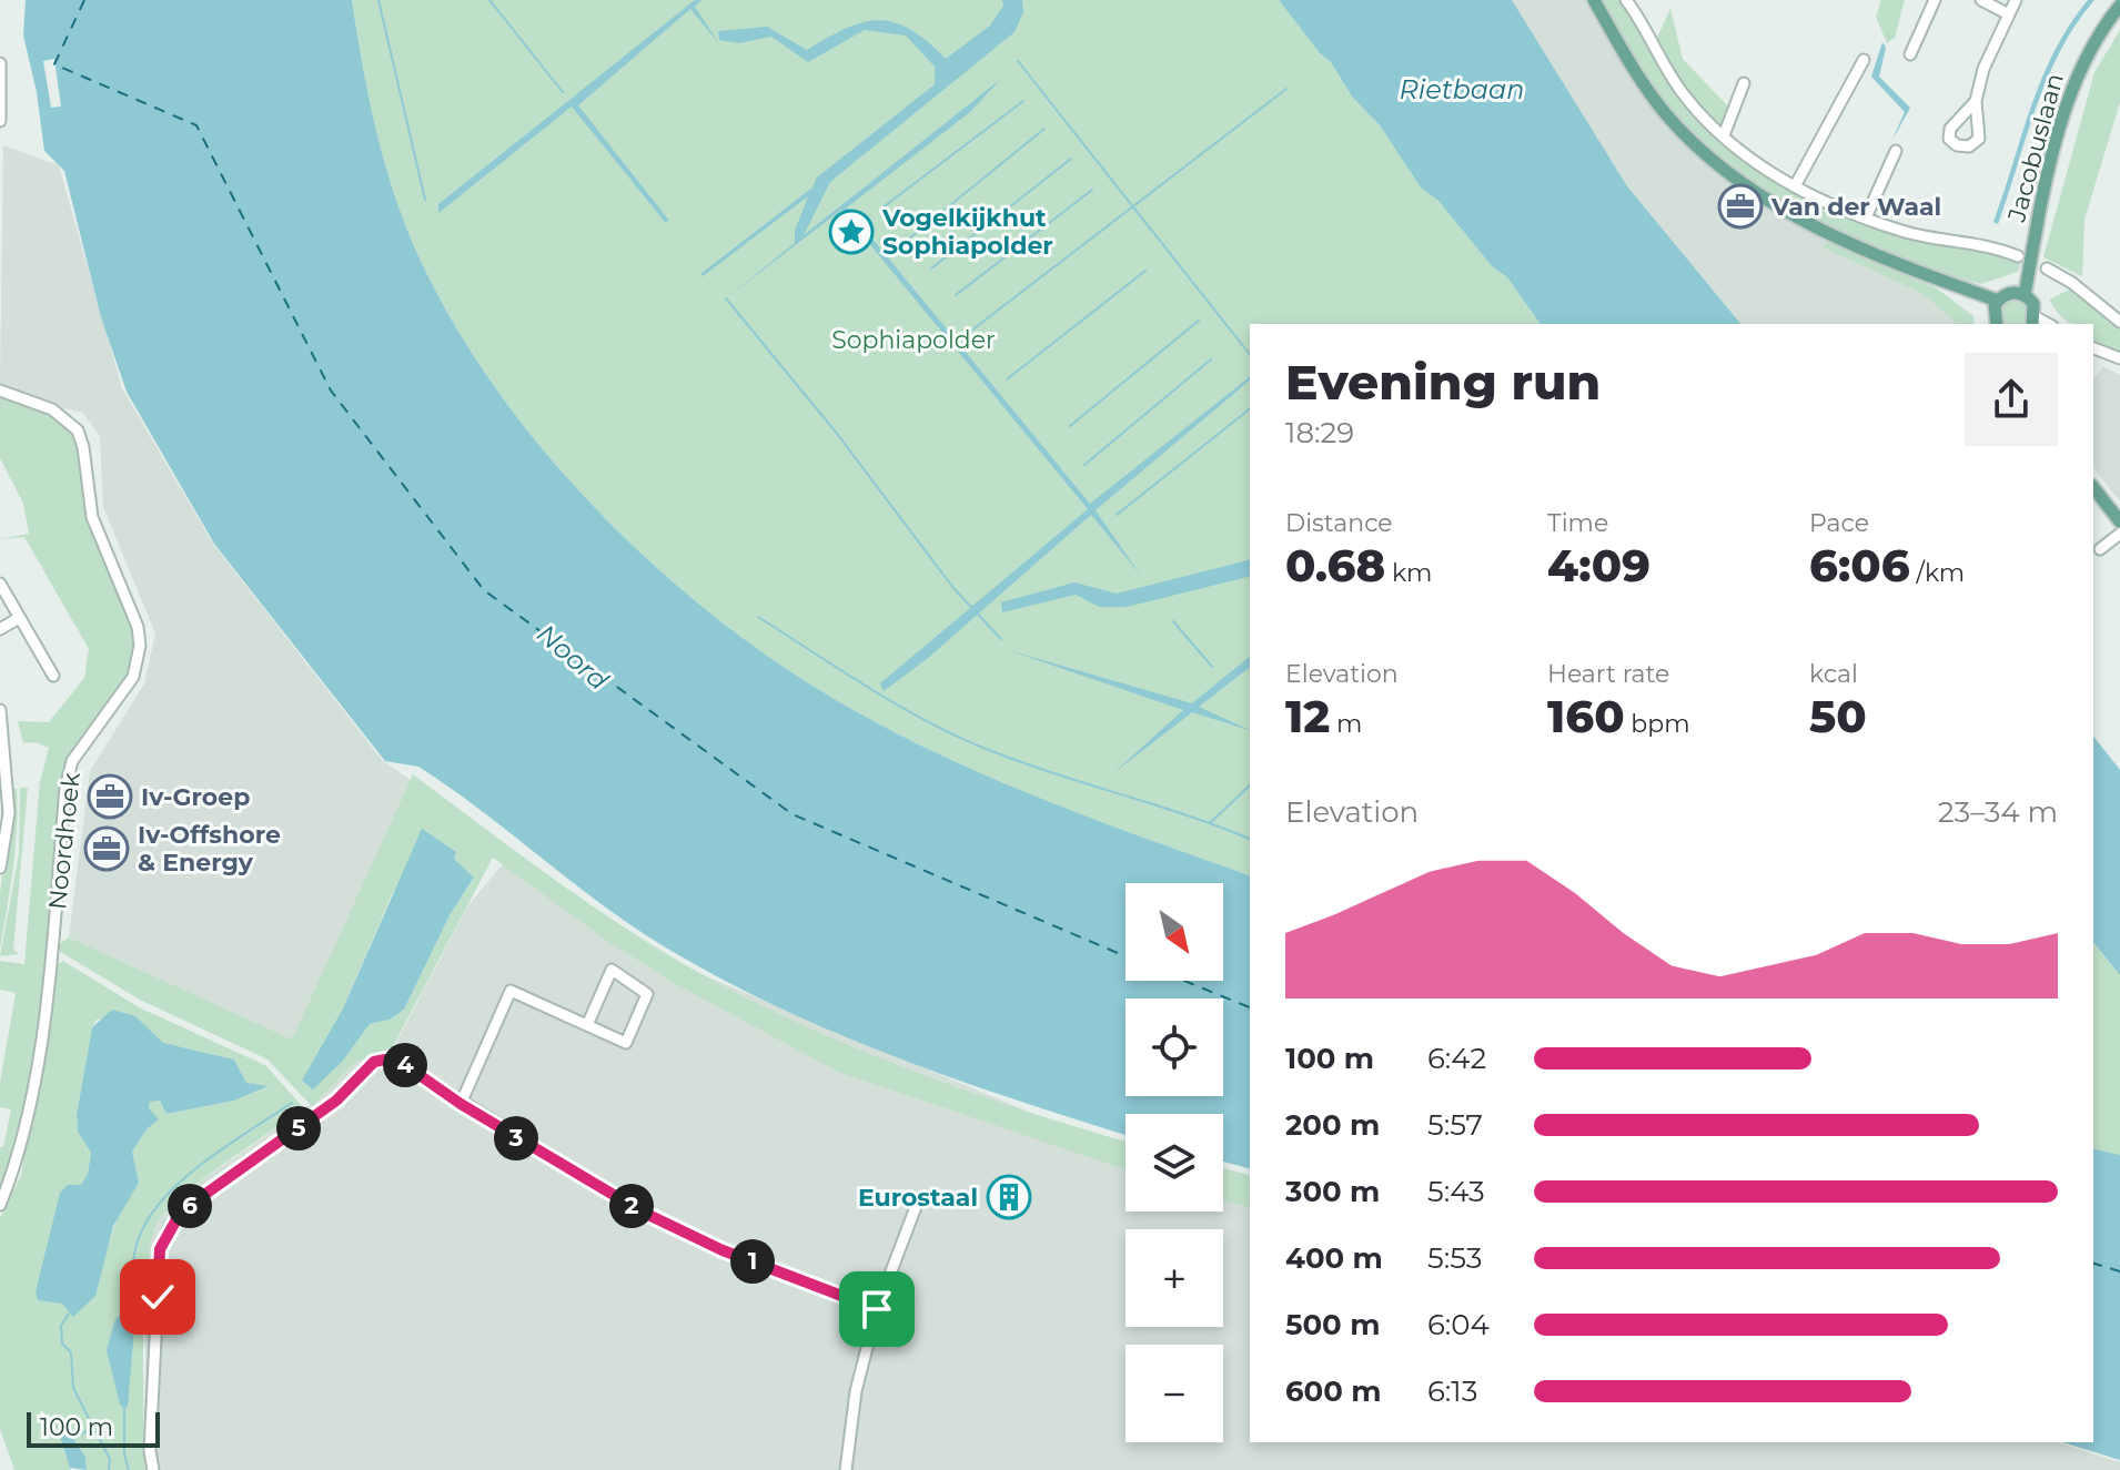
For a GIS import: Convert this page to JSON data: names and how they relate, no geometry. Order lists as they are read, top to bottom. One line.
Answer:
{"streets":{"main road":["Jacobuslaan"],"street":["Noordhoek"]},"water":["Rietbaan","Noord"],"parks":["Sophiapolder"],"places":{"office":["Van der Waal","Iv-Groep","Iv-Offshore & Energy"],"place":["Vogelkijkhut Sophiapolder"],"building":["Eurostaal"]},"scale_bar":"100 m","north":"bottom right","page":{"heading":["Evening run","18:29"],"stats":[["Distance","0.68 km"],["Time","4:09"],["Pace","6:06 /km"],["Elevation","12 m"],["Heart rate","160 bpm"],["kcal","50"]],"chart":["Elevation","23–34 m"],"map_buttons":["+","−"],"list":[{"name":"100 m","note":"6:42"},{"name":"200 m","note":"5:57"},{"name":"300 m","note":"5:43"},{"name":"400 m","note":"5:53"},{"name":"500 m","note":"6:04"},{"name":"600 m","note":"6:13"}],"pins":["4","5","3","2","6","1"],"scale":"100 m"}}
